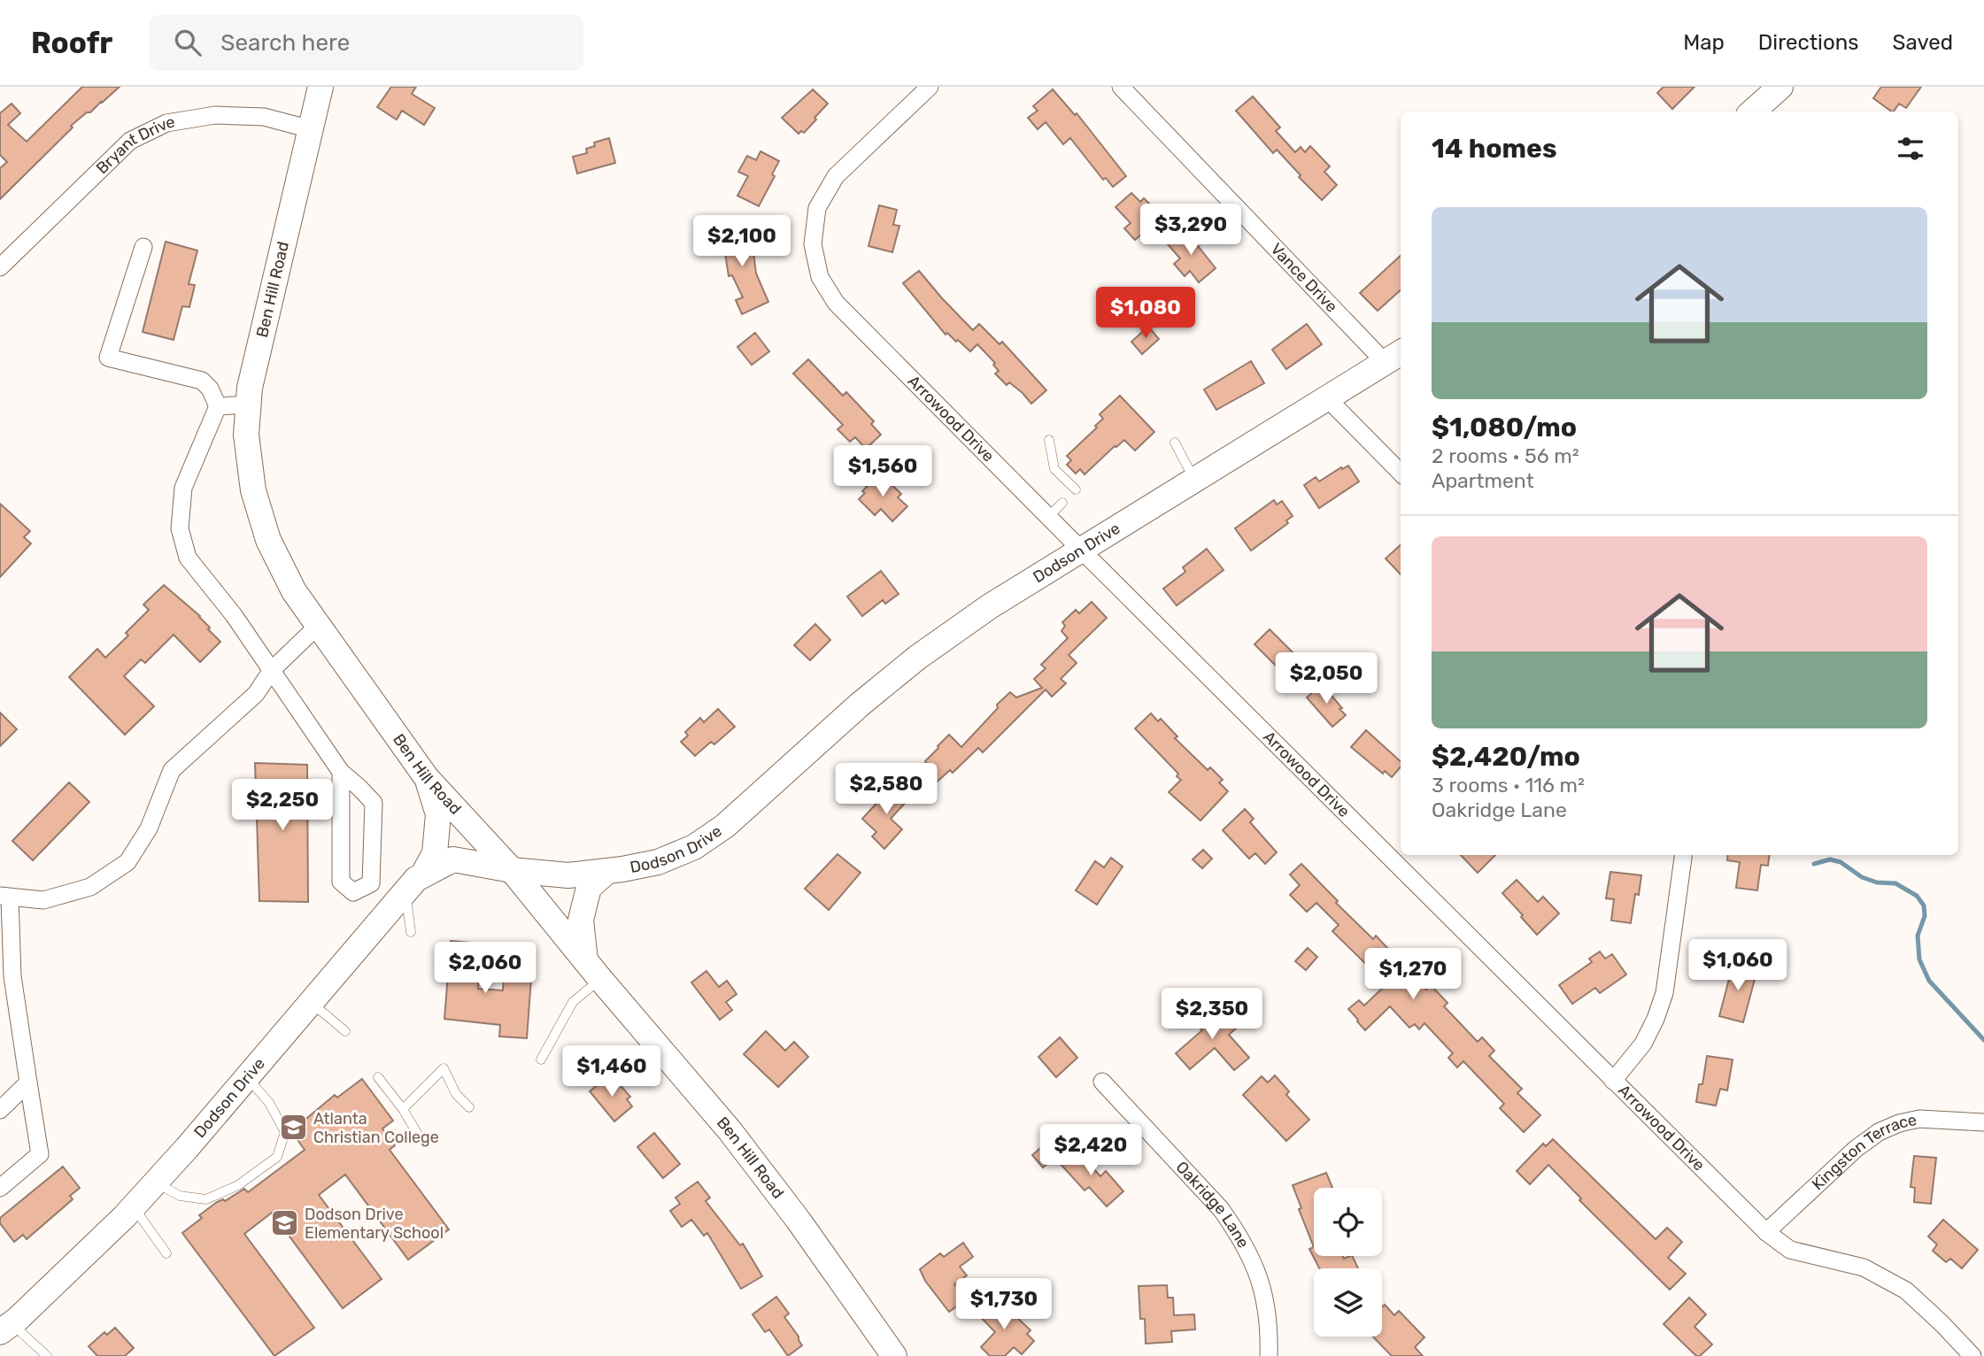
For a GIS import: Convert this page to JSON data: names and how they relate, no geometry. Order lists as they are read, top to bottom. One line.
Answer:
{"streets":{"street":["Bryant Drive","Vance Drive","Ben Hill Road","Arrowood Drive","Dodson Drive","Kingston Terrace","Oakridge Lane"]},"crossings":[["Bryant Drive","Ben Hill Road"],["Vance Drive","Dodson Drive"],["Ben Hill Road","Dodson Drive"],["Arrowood Drive","Dodson Drive"],["Arrowood Drive","Kingston Terrace"]],"places":{"school or university":["Atlanta Christian College","Dodson Drive Elementary School"]},"page":{"header":"Roofr","search":"Search here","nav":["Map","Directions","Saved"],"heading":"14 homes","list":[{"name":"$1,080/mo","note":"2 rooms · 56 m² · Apartment"},{"name":"$2,420/mo","note":"3 rooms · 116 m² · Oakridge Lane"}],"price":["$3,290","$2,100","$1,080","$1,560","$2,050","$2,580","$2,250","$1,060","$2,060","$1,270","$2,350","$1,460","$2,420","$1,730"]}}
